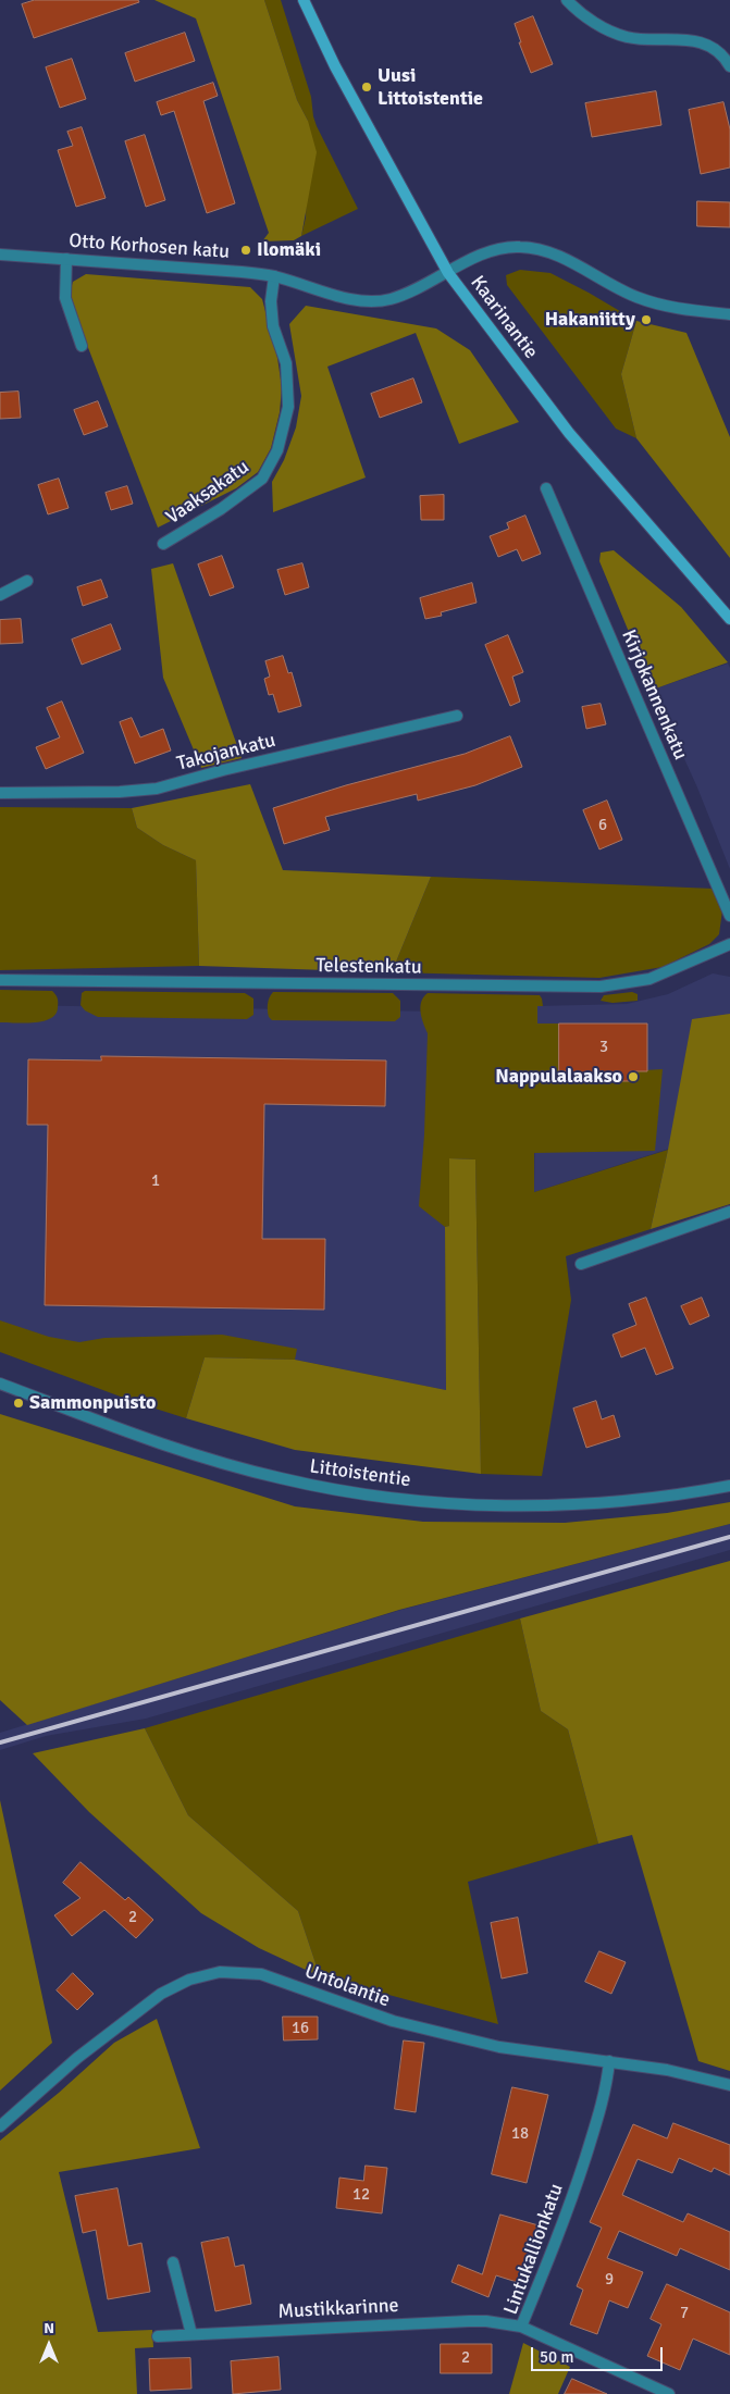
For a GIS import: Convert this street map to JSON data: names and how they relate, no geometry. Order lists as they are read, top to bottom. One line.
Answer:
{"streets":{"main road":["Kaarinantie"],"street":["Otto Korhosen katu","Vaaksakatu","Kirjokannenkatu","Takojankatu","Telestenkatu","Littoistentie","Untolantie","Lintukallionkatu","Mustikkarinne"]},"crossings":[["Otto Korhosen katu","Kaarinantie"],["Otto Korhosen katu","Vaaksakatu"],["Untolantie","Lintukallionkatu"],["Lintukallionkatu","Mustikkarinne"]],"places":["Uusi Littoistentie","Ilomäki","Hakaniitty","Nappulalaakso","Sammonpuisto"],"house_numbers":["6","3","1","2","16","18","12","9","7","2"],"scale_bar":"50 m","north":"top"}
